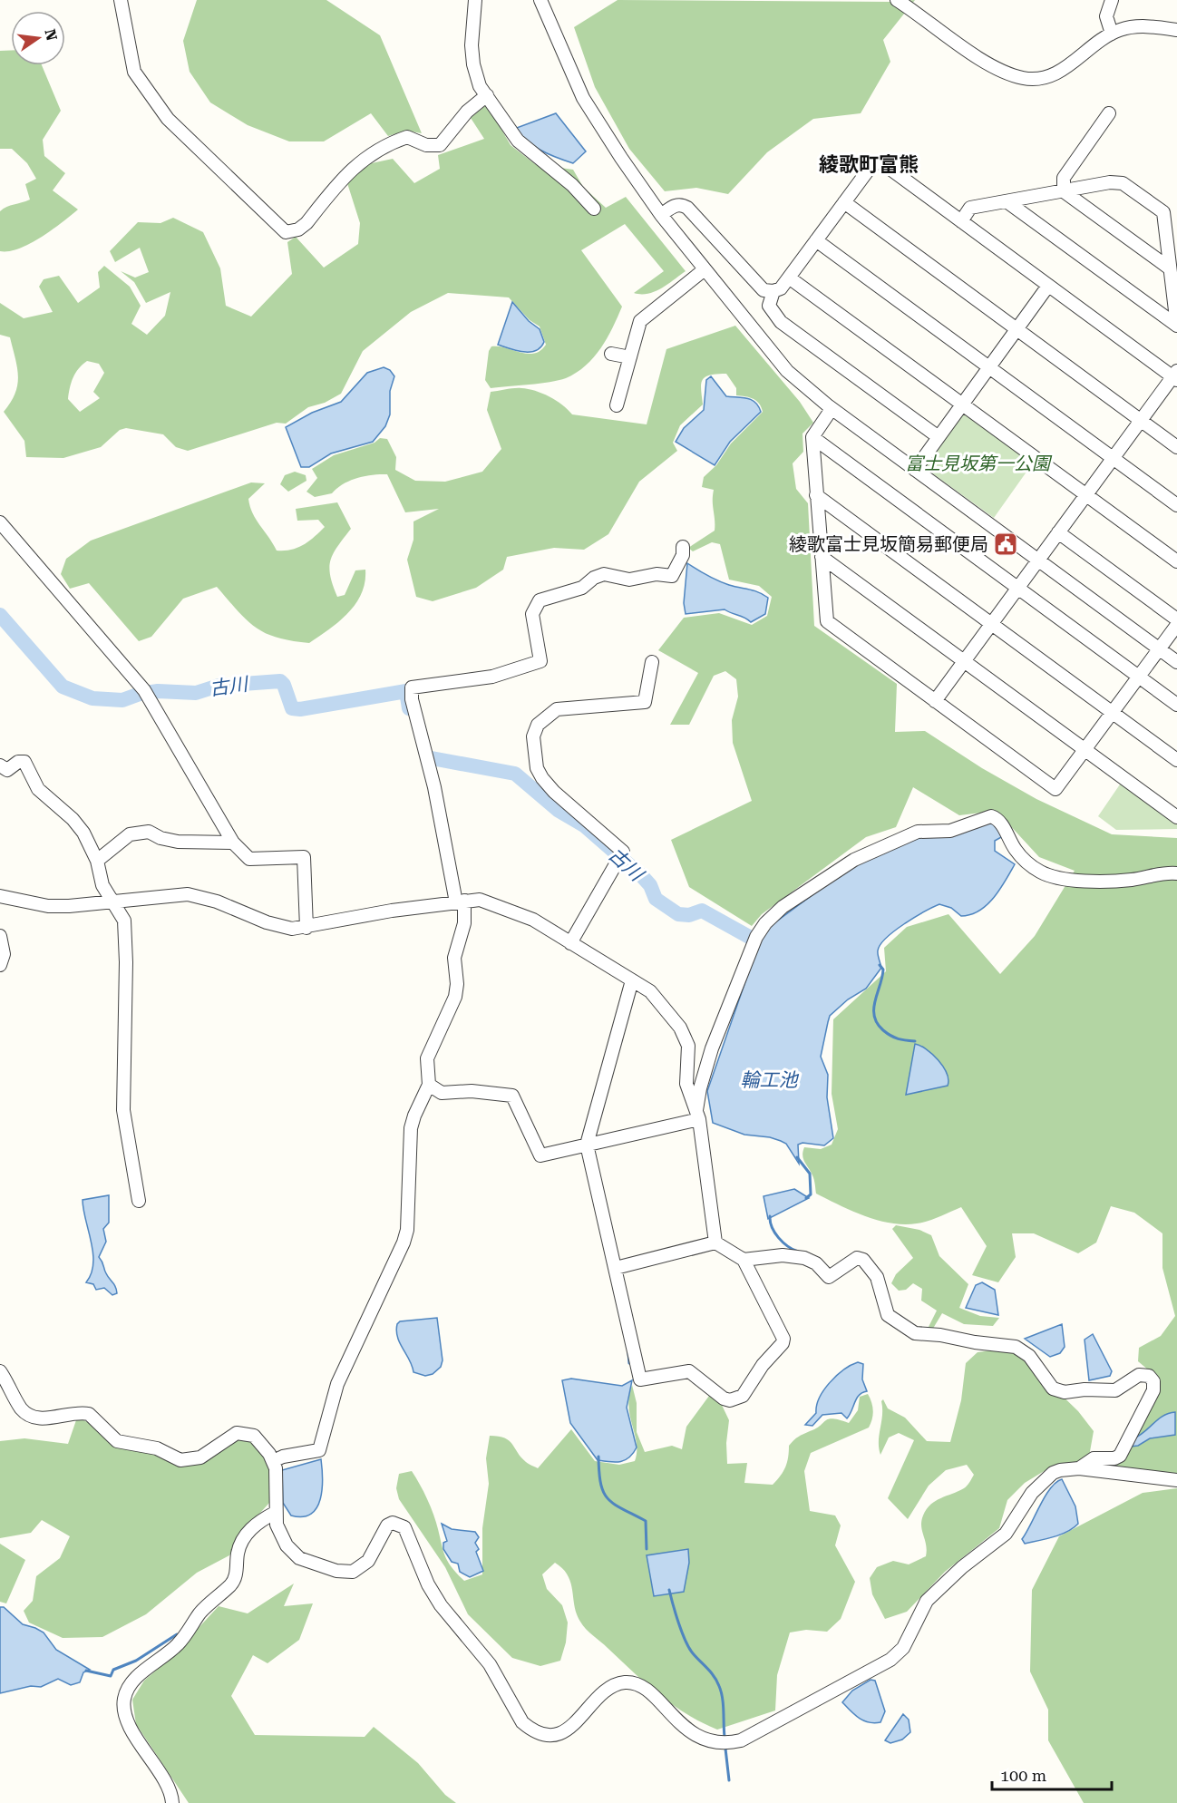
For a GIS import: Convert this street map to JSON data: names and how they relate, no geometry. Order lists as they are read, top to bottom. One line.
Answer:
{"districts":["綾歌町富熊"],"water":["古川","輪工池"],"parks":["富士見坂第一公園"],"places":{"public building":["綾歌富士見坂簡易郵便局"]},"scale_bar":"100 m","north":"right"}
